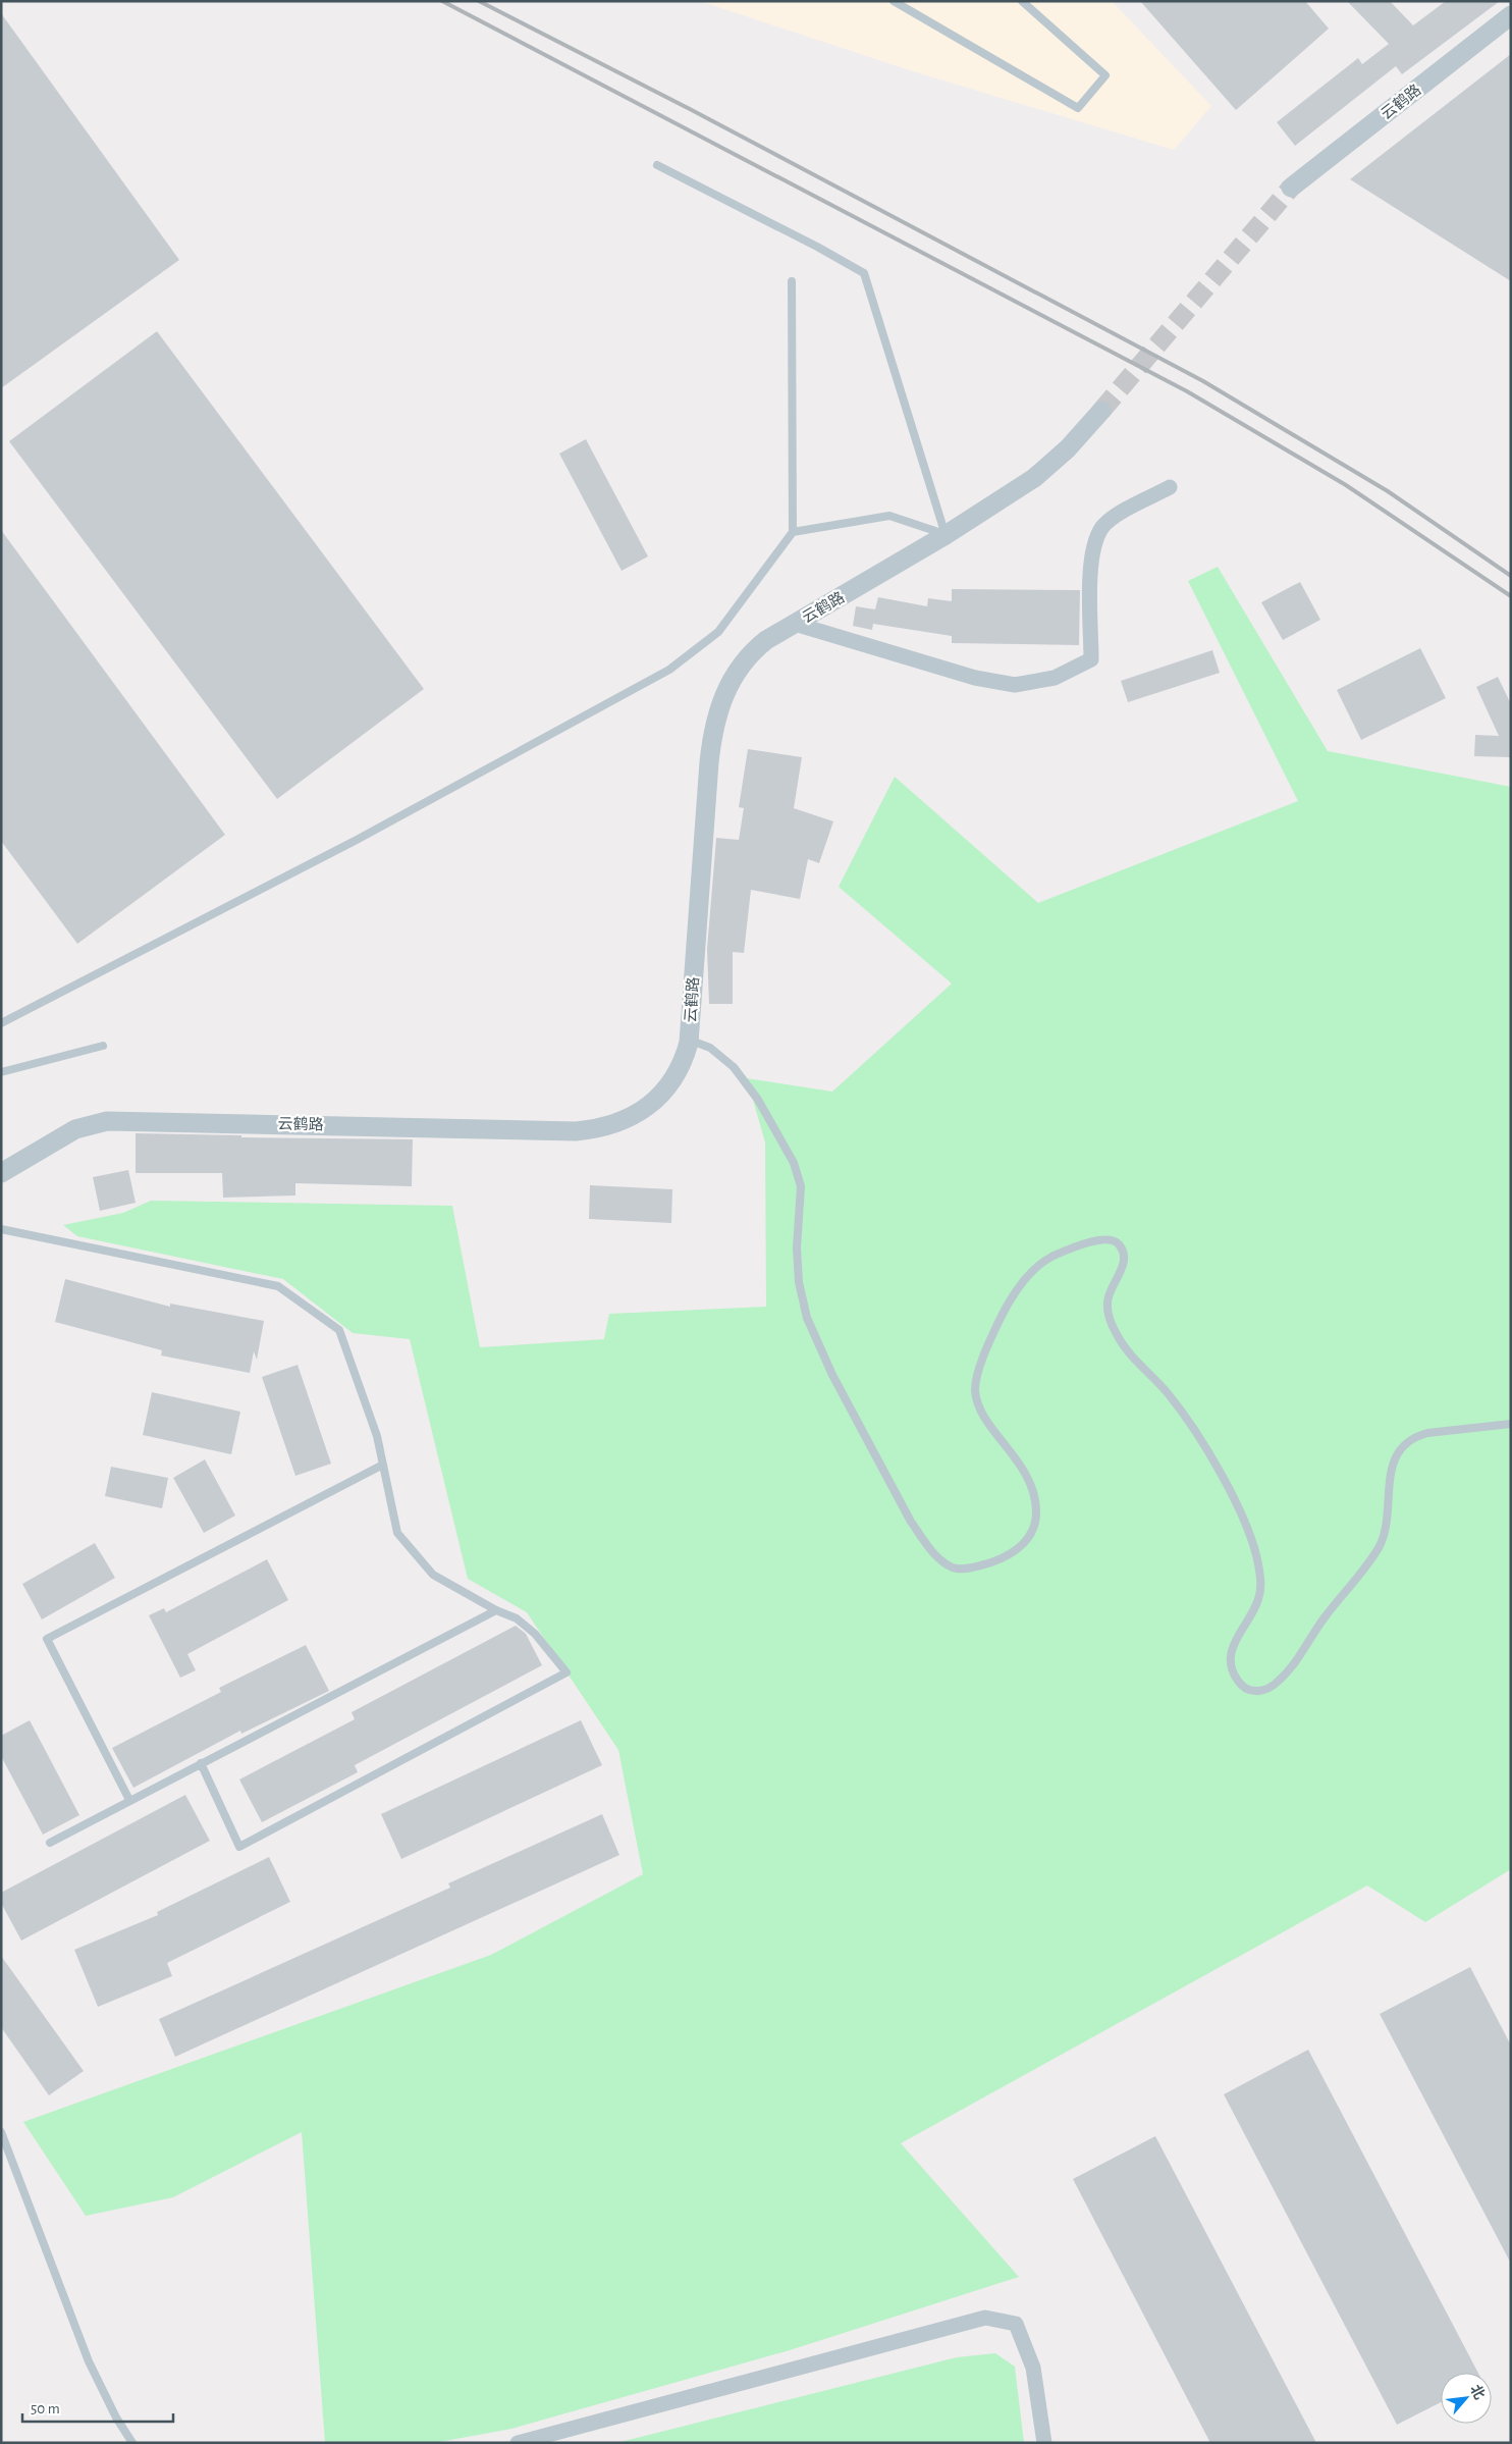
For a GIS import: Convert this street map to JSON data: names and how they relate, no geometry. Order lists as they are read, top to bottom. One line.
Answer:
{"streets":{"street":["云鹤路"]},"scale_bar":"50 m","north":"top right"}
